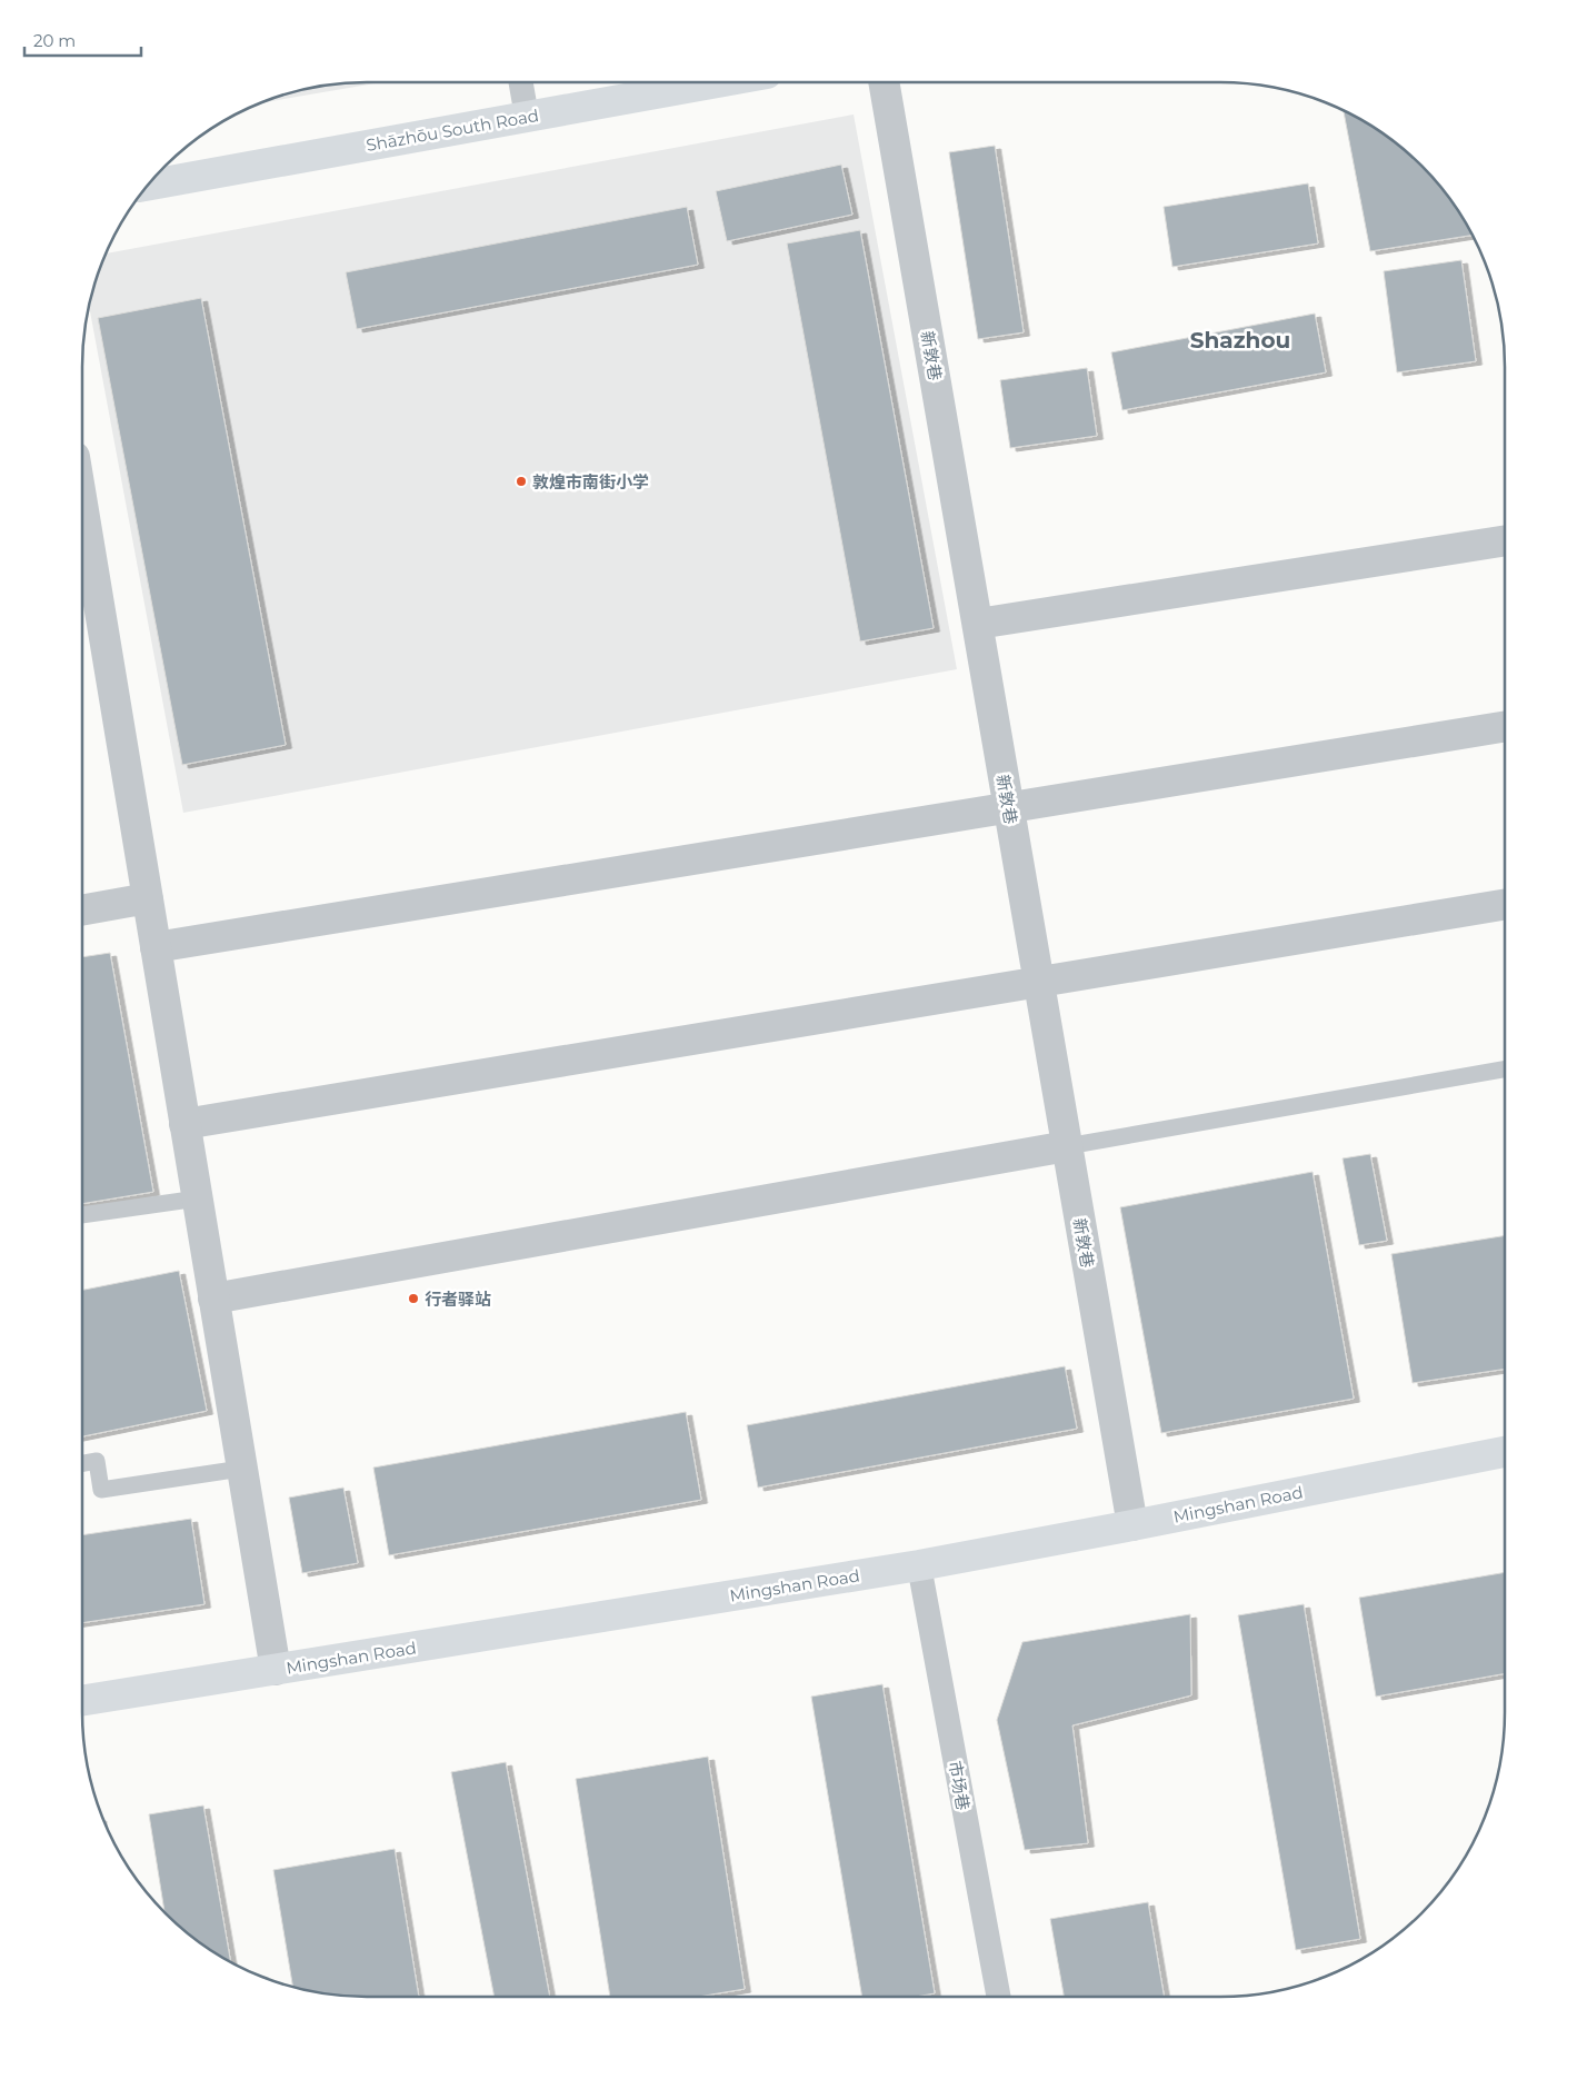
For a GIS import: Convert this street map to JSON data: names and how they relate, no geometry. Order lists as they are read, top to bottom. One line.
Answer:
{"streets":{"main road":["Shāzhōu South Road","Mingshan Road"],"street":["新敦巷","市场巷"]},"crossings":[["新敦巷","Mingshan Road"],["Mingshan Road","市场巷"]],"districts":["Shazhou"],"places":["敦煌市南街小学","行者驿站"],"scale_bar":"20 m"}
